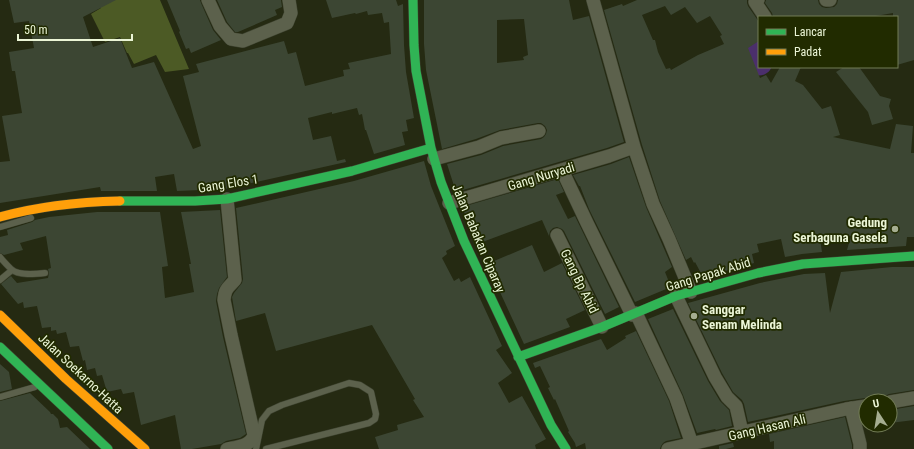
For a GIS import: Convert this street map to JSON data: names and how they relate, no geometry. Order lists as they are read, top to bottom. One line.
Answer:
{"streets":{"main road":["Gang Elos 1","Jalan Babakan Ciparay","Gang Papak Abid","Jalan Soekarno-Hatta"],"street":["Gang Nuryadi","Gang Bp Abid","Gang Hasan Ali"]},"crossings":[["Gang Nuryadi","Jalan Babakan Ciparay"],["Gang Elos 1","Jalan Babakan Ciparay"],["Jalan Babakan Ciparay","Gang Papak Abid"],["Gang Papak Abid","Gang Bp Abid"]],"places":["Gedung Serbaguna Gasela","Sanggar Senam Melinda"],"legend":["Lancar","Padat"],"scale_bar":"50 m","north":"top"}
